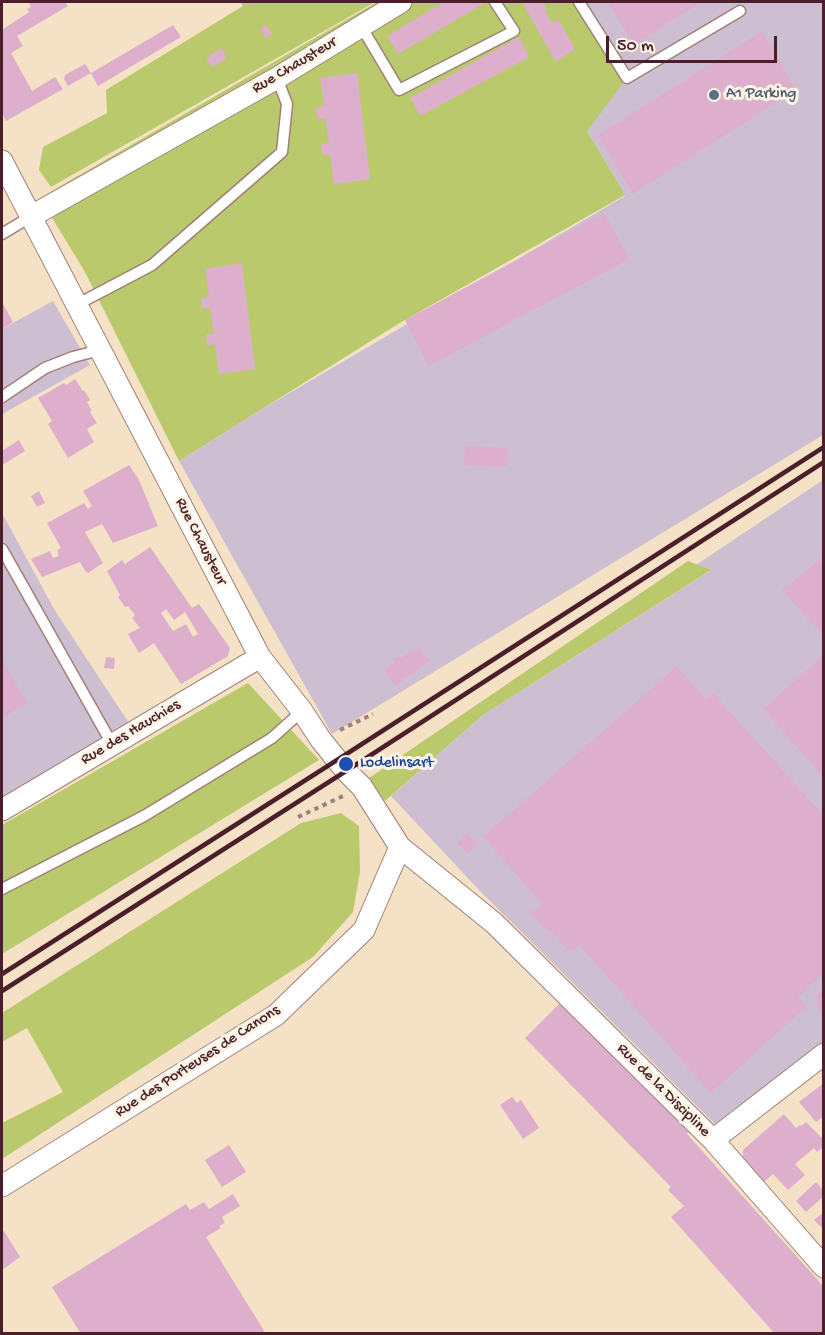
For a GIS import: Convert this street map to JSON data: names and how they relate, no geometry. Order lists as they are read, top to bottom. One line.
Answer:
{"streets":{"street":["Rue Chausteur","Rue des Hauchies","Rue des Porteuses de Canons","Rue de la Discipline"]},"crossings":[["Rue Chausteur","Rue des Hauchies"],["Rue Chausteur","Rue des Porteuses de Canons"],["Rue Chausteur","Rue de la Discipline"],["Rue des Porteuses de Canons","Rue de la Discipline"]],"places":["A1 Parking","Lodelinsart"],"scale_bar":"50 m"}
